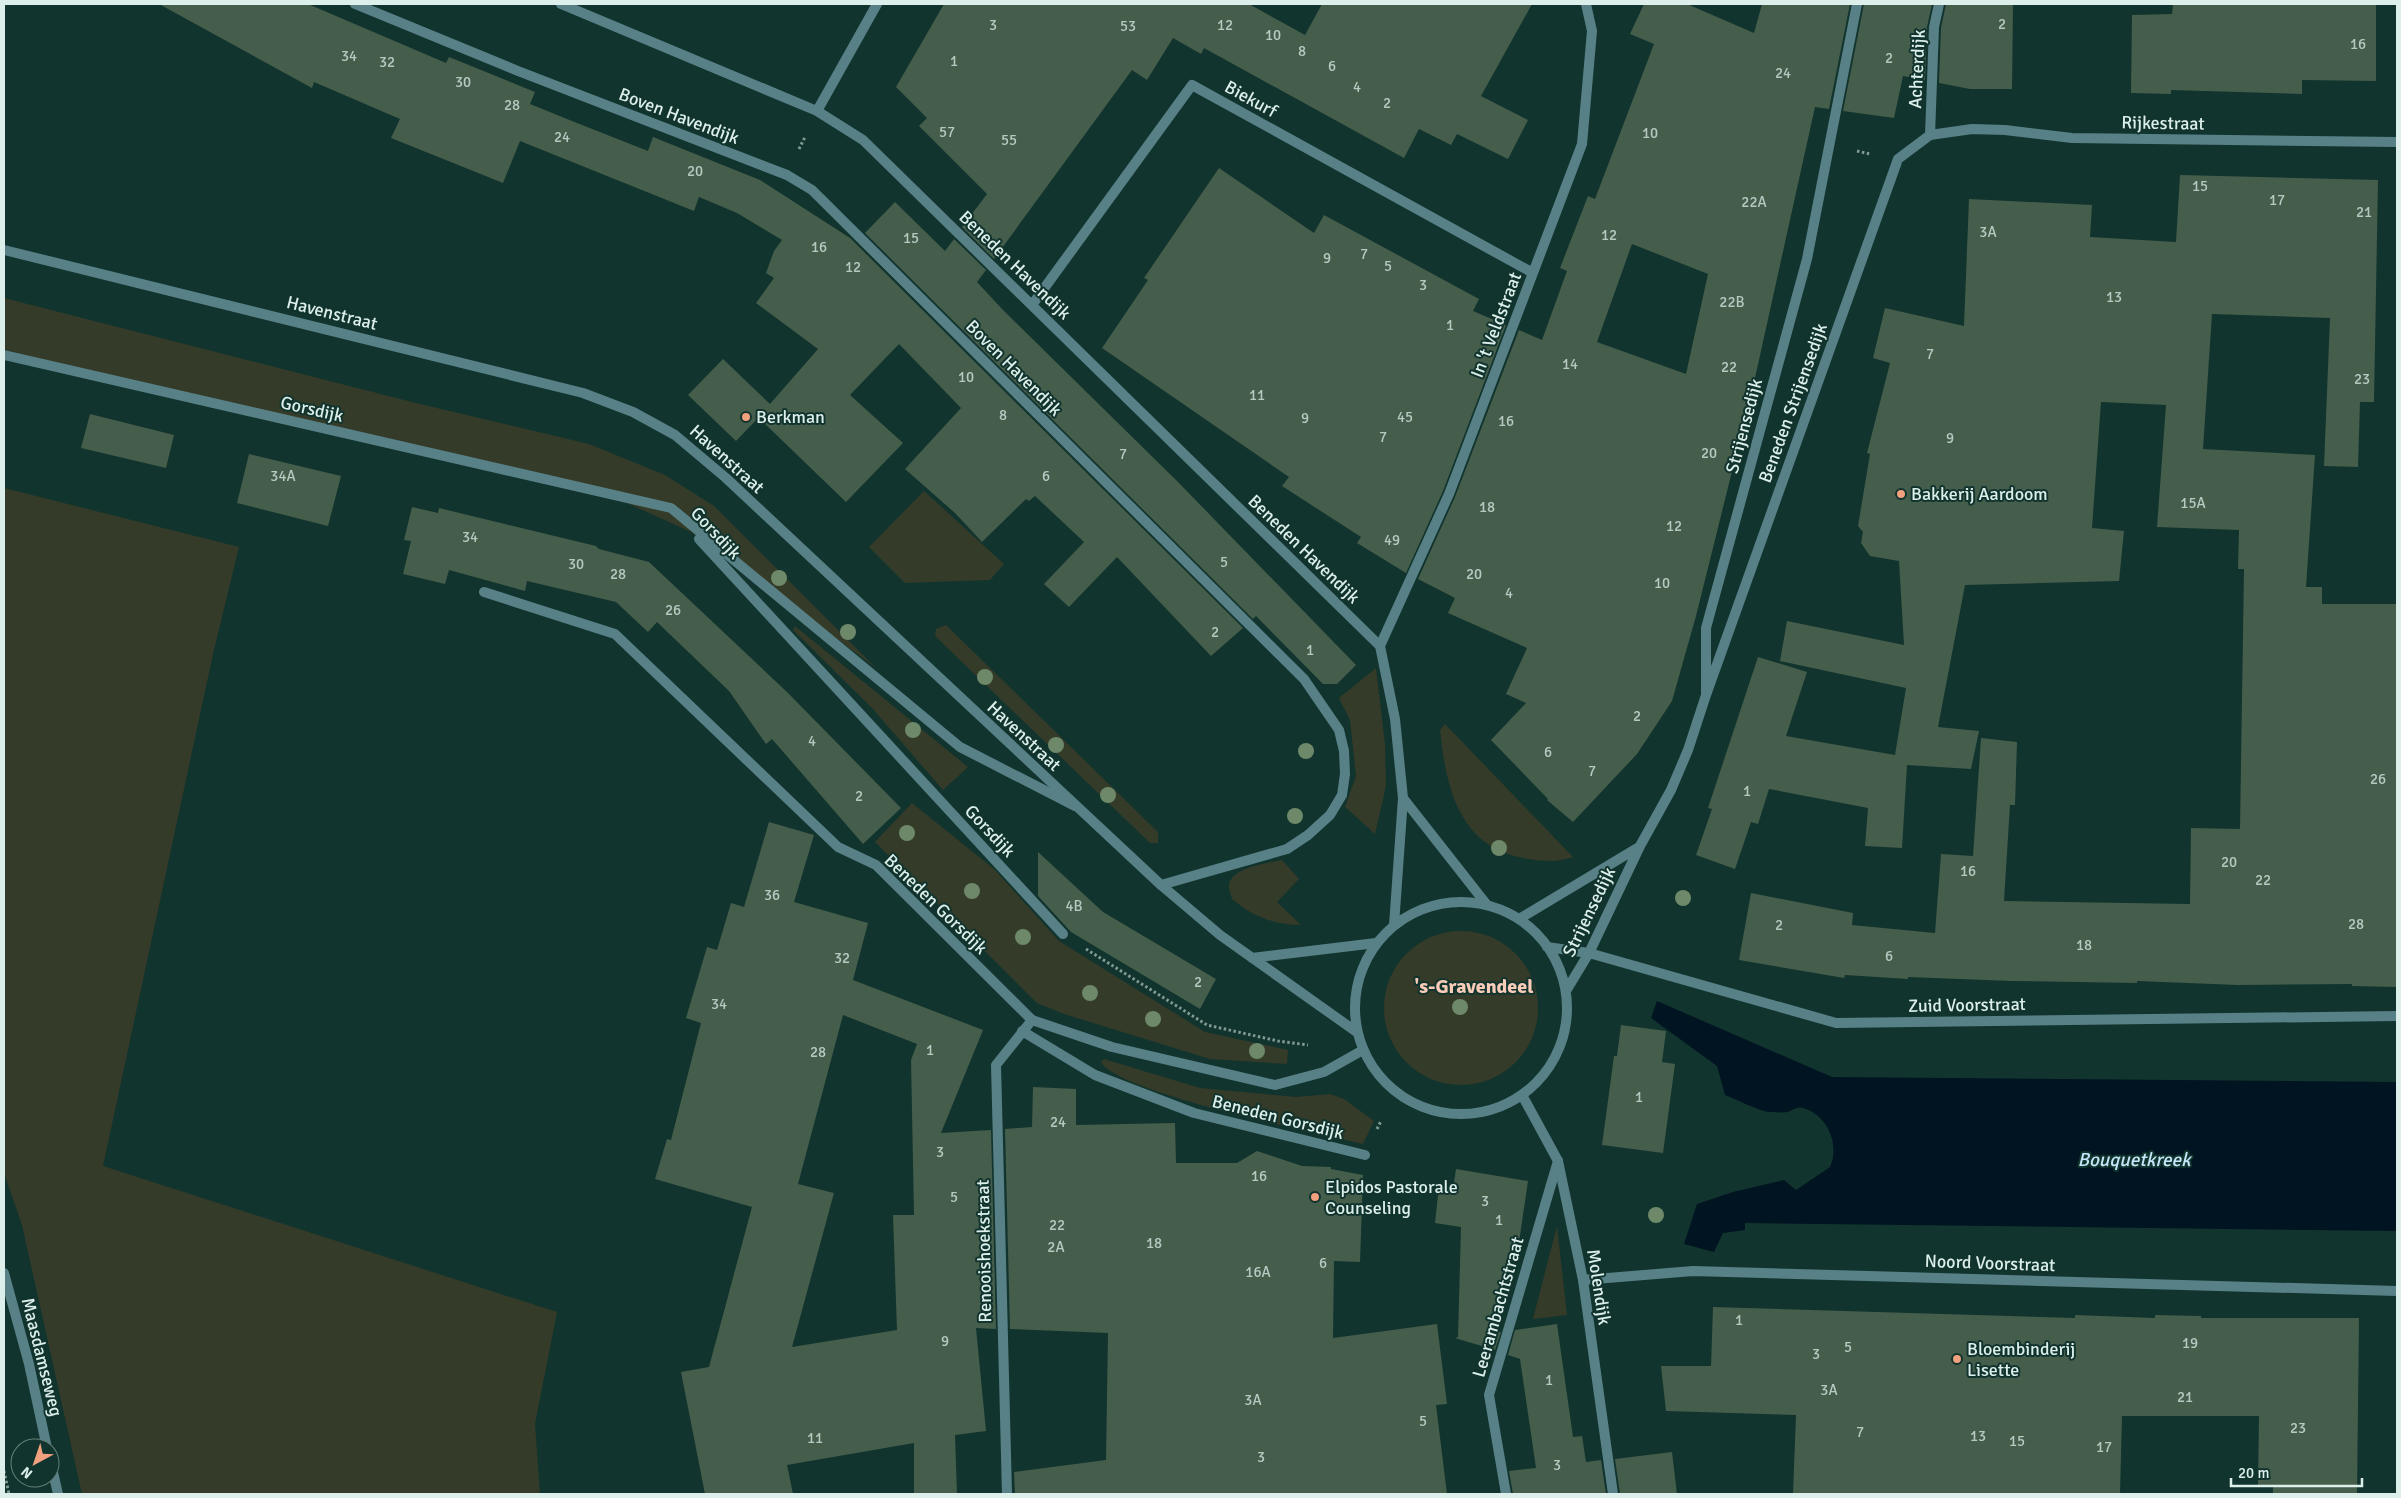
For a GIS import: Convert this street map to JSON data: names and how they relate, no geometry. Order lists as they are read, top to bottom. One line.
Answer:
{"streets":{"street":["Achterdijk","Biekurf","Boven Havendijk","Rijkestraat","Beneden Havendijk","Havenstraat","In 't Veldstraat","Beneden Strijensedijk","Gorsdijk","Strijensedijk","Beneden Gorsdijk","Zuid Voorstraat","Renooishoekstraat","Noord Voorstraat","Molendijk","Leerambachtstraat","Maasdamseweg"]},"crossings":[["Achterdijk","Rijkestraat"],["Biekurf","Beneden Havendijk"],["Biekurf","In 't Veldstraat"],["Boven Havendijk","Havenstraat"],["Beneden Havendijk","In 't Veldstraat"],["Havenstraat","Gorsdijk"],["Beneden Strijensedijk","Strijensedijk"],["Strijensedijk","Zuid Voorstraat"],["Beneden Gorsdijk","Renooishoekstraat"],["Noord Voorstraat","Molendijk"],["Molendijk","Leerambachtstraat"]],"districts":["'s-Gravendeel"],"water":["Bouquetkreek"],"places":["Berkman","Bakkerij Aardoom","Elpidos Pastorale Counseling","Bloembinderij Lisette"],"house_numbers":["2","3","12","53","10","16","8","34","2","1","32","6","24","30","4","2","28","57","10","24","55","20","15","17","22A","21","3A","12","15","16","7","9","5","12","3","13","22B","1","7","14","22","10","23","11","8","45","9","16","7","9","20","7","34A","6","15A","18","12","34","49","5","30","28","20","10","4","26","2","1","2","4","6","7","26","1","2","20","16","22","36","4B","28","2","18","6","32","2","34","1","28","1","24","3","16","5","3","1","22","18","2A","6","16A","1","9","19","5","3","1","3A","21","3A","5","23","7","13","11","15","17","3","3"],"scale_bar":"20 m","north":"bottom left"}
